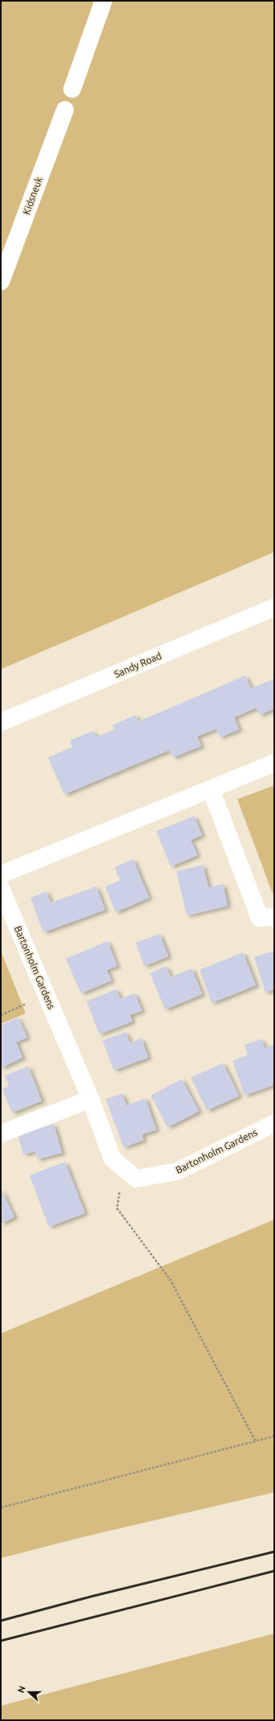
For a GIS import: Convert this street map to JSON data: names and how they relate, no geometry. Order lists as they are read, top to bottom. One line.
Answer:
{"streets":{"street":["Kidsneuk","Sandy Road","Bartonholm Gardens"]},"north":"left"}
